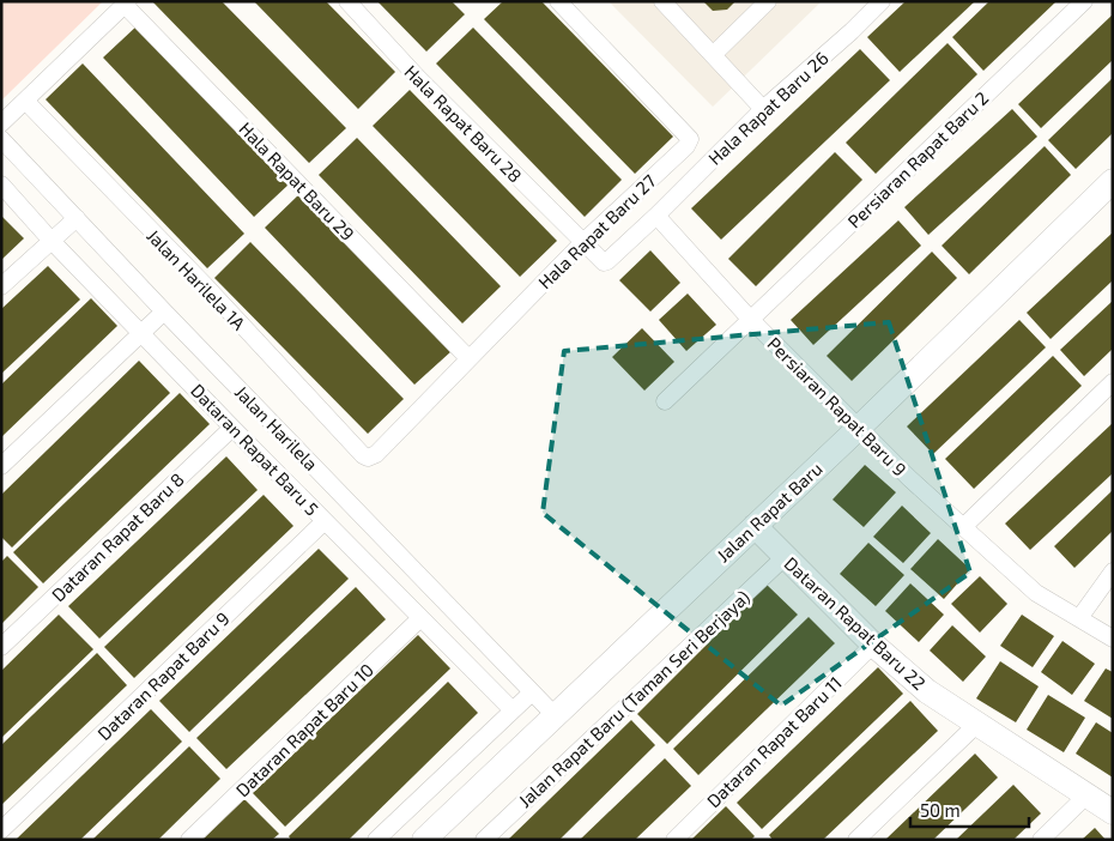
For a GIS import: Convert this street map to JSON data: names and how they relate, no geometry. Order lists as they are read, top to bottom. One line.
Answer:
{"streets":{"street":["Hala Rapat Baru 26","Hala Rapat Baru 28","Persiaran Rapat Baru 2","Hala Rapat Baru 29","Hala Rapat Baru 27","Jalan Harilela 1A","Persiaran Rapat Baru 9","Jalan Harilela","Dataran Rapat Baru 5","Jalan Rapat Baru","Dataran Rapat Baru 8","Dataran Rapat Baru 22","Dataran Rapat Baru 9","Jalan Rapat Baru (Taman Seri Berjaya)","Dataran Rapat Baru 10","Dataran Rapat Baru 11"]},"crossings":[["Hala Rapat Baru 26","Persiaran Rapat Baru 9"],["Hala Rapat Baru 28","Hala Rapat Baru 27"],["Persiaran Rapat Baru 2","Persiaran Rapat Baru 9"],["Hala Rapat Baru 29","Hala Rapat Baru 27"],["Hala Rapat Baru 27","Jalan Harilela 1A"],["Persiaran Rapat Baru 9","Jalan Rapat Baru"],["Jalan Harilela","Jalan Rapat Baru"],["Dataran Rapat Baru 5","Dataran Rapat Baru 8"],["Dataran Rapat Baru 5","Dataran Rapat Baru 9"],["Dataran Rapat Baru 5","Dataran Rapat Baru 10"],["Jalan Rapat Baru","Dataran Rapat Baru 22"],["Dataran Rapat Baru 22","Jalan Rapat Baru (Taman Seri Berjaya)"],["Dataran Rapat Baru 22","Dataran Rapat Baru 11"]],"scale_bar":"50 m"}
